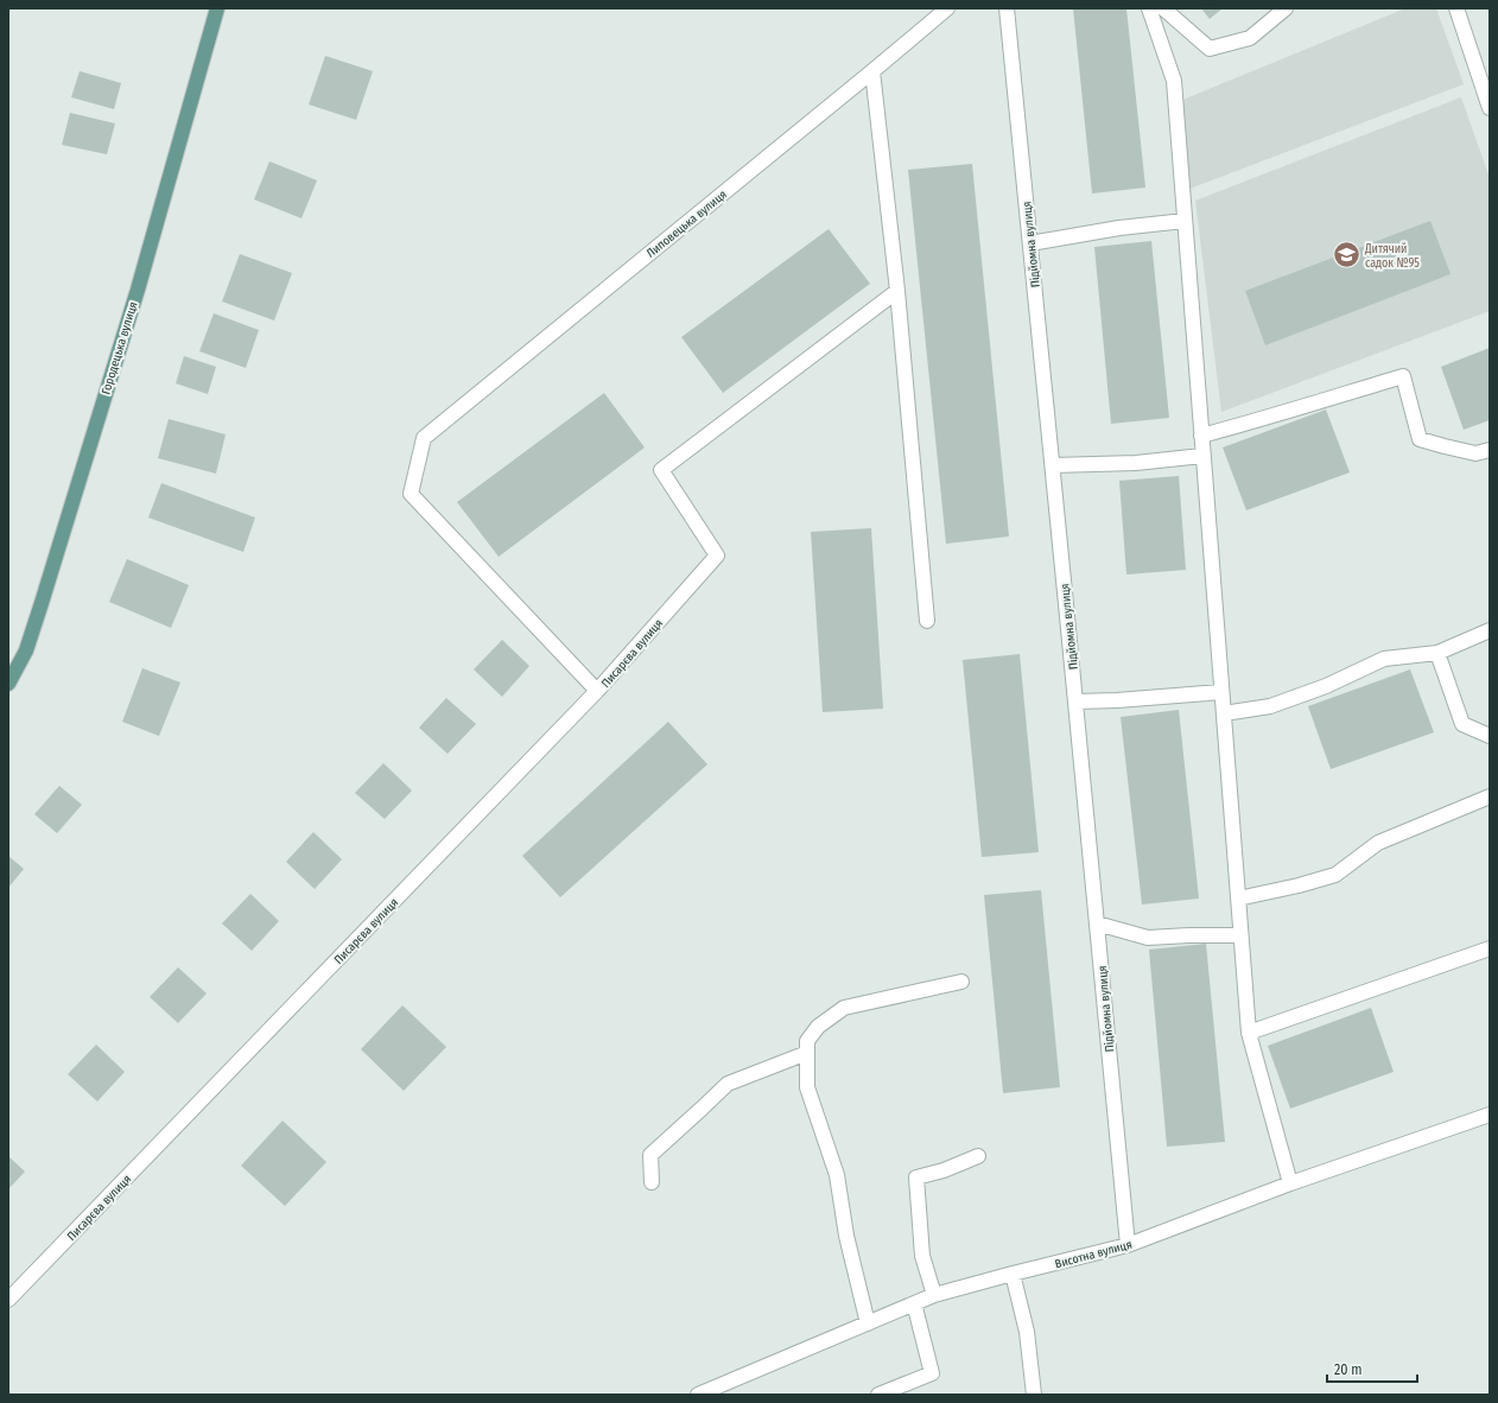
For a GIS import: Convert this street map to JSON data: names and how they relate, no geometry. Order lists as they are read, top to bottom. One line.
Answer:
{"streets":{"main road":["Городецька вулиця"],"street":["Липовецька вулиця","Підйомна вулиця","Писарєва вулиця","Висотна вулиця"]},"crossings":[["Липовецька вулиця","Писарєва вулиця"],["Підйомна вулиця","Висотна вулиця"]],"places":{"school or university":["Дитячий садок №95"]},"scale_bar":"20 m"}
